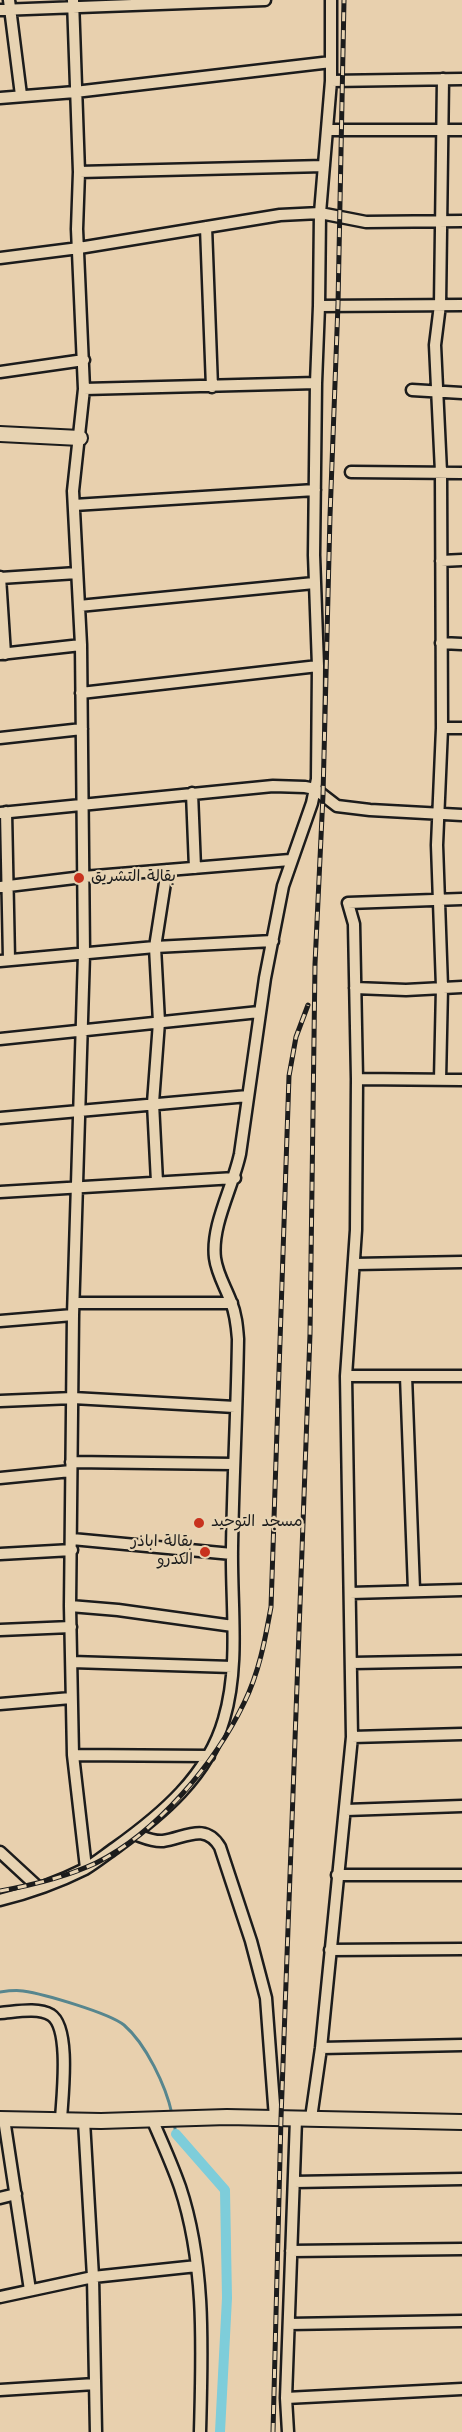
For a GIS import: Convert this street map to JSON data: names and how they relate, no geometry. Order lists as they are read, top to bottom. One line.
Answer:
{"places":["بقالة التشريق","مسجد التوحيد","بقالة اباذر الكدرو"]}
